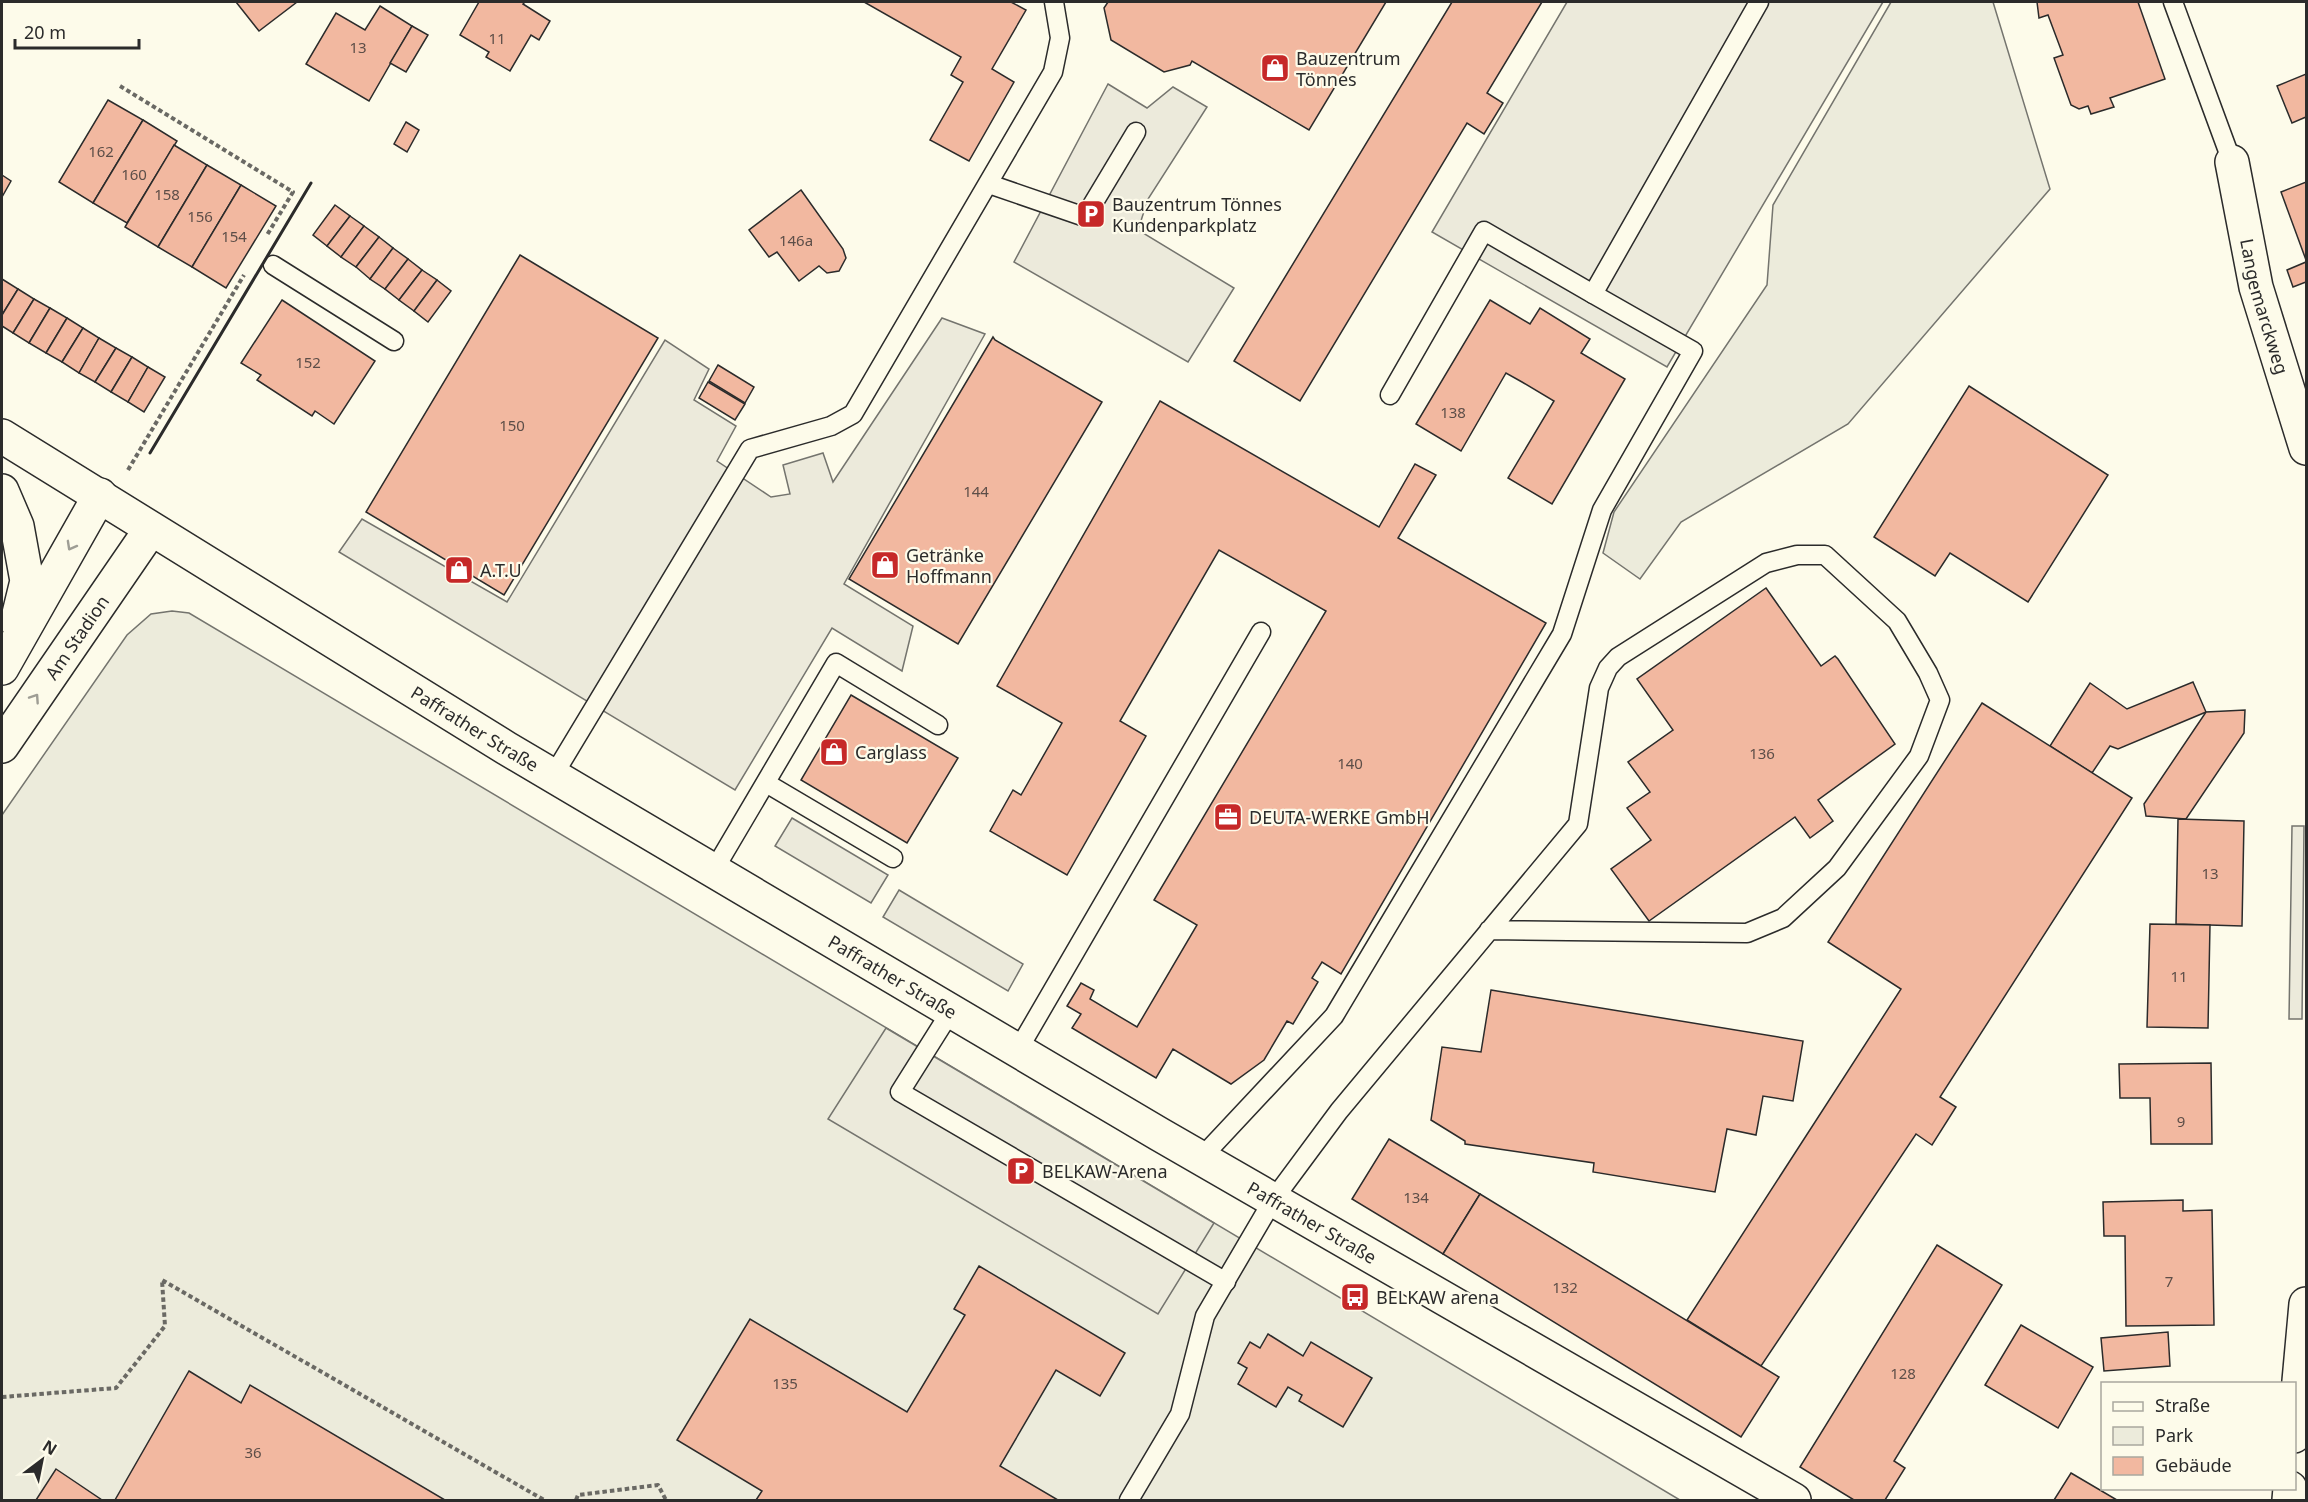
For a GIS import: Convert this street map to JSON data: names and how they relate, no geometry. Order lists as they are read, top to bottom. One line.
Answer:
{"streets":{"street":["Langemarckweg","Am Stadion","Paffrather Straße"]},"crossings":[["Am Stadion","Paffrather Straße"]],"places":{"shop":["Bauzentrum Tönnes","Getränke Hoffmann","A.T.U","Carglass"],"parking":["Bauzentrum Tönnes Kundenparkplatz","BELKAW-Arena"],"office":["DEUTA-WERKE GmbH"],"bus stop":["BELKAW arena"]},"house_numbers":["11","13","162","160","158","156","154","146a","152","138","150","144","136","140","13","11","9","134","7","132","128","135","36"],"legend":["Straße","Park","Gebäude"],"scale_bar":"20 m","north":"top right"}
